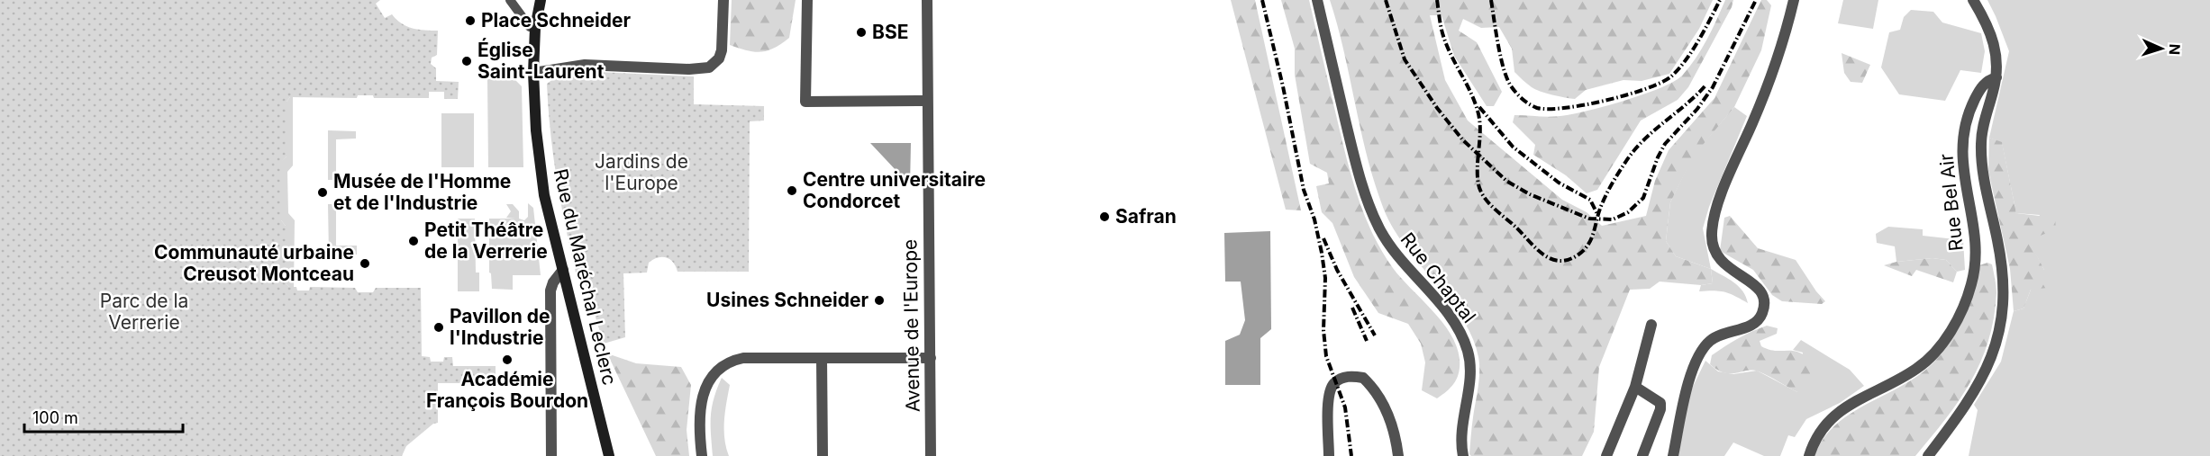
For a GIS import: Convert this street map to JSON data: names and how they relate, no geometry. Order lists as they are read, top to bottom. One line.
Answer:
{"streets":{"main road":["Rue du Maréchal Leclerc"],"street":["Rue Bel Air","Rue Chaptal","Avenue de l'Europe"]},"parks":["Jardins de l'Europe","Parc de la Verrerie"],"places":["Place Schneider","BSE","Église Saint-Laurent","Centre universitaire Condorcet","Musée de l'Homme et de l'Industrie","Safran","Petit Théâtre de la Verrerie","Communauté urbaine Creusot Montceau","Usines Schneider","Pavillon de l'Industrie","Académie François Bourdon"],"scale_bar":"100 m","north":"right"}
